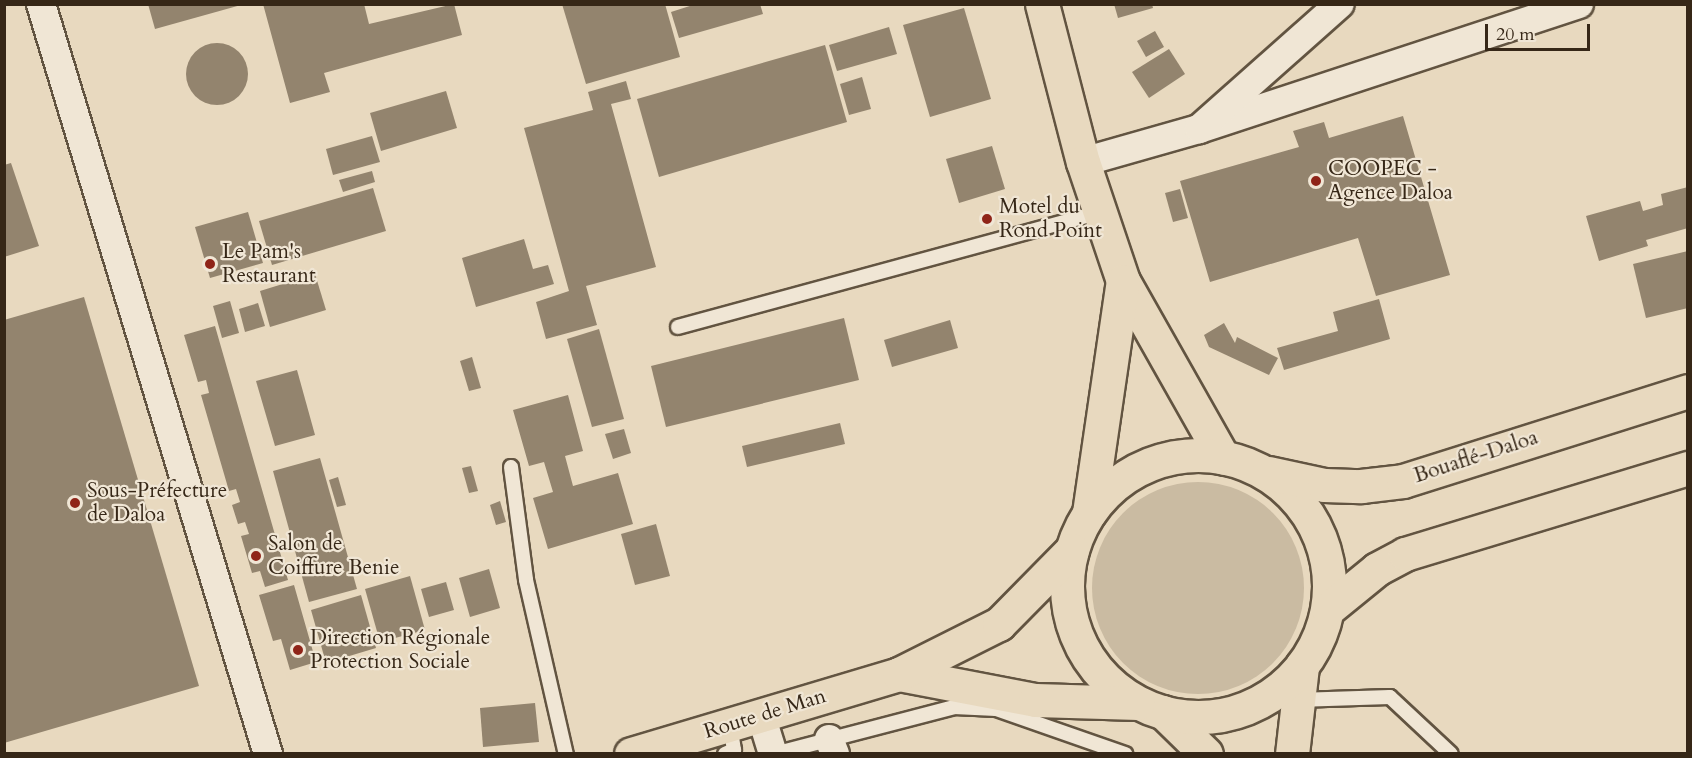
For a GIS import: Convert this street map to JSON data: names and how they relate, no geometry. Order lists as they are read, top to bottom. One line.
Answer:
{"streets":{"main road":["Bouaflé-Daloa","Route de Man"]},"places":["COOPEC - Agence Daloa","Motel du Rond Point","Le Pam's Restaurant","Sous-Préfecture de Daloa","Salon de Coiffure Benie","Direction Régionale Protection Sociale"],"scale_bar":"20 m"}
